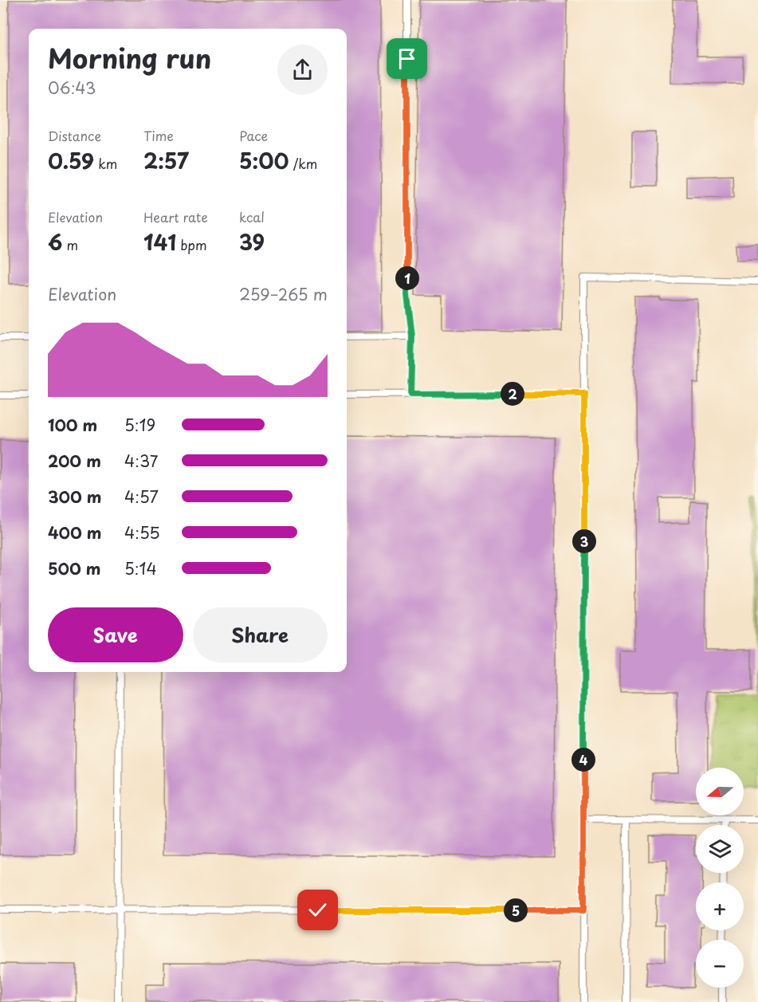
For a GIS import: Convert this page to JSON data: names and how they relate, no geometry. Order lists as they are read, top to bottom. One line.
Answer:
{"north":"left","page":{"heading":["Morning run","06:43"],"stats":[["Distance","0.59 km"],["Time","2:57"],["Pace","5:00 /km"],["Elevation","6 m"],["Heart rate","141 bpm"],["kcal","39"]],"pins":["1","2","3","4","5"],"chart":["Elevation","259–265 m"],"list":[{"name":"100 m","note":"5:19"},{"name":"200 m","note":"4:37"},{"name":"300 m","note":"4:57"},{"name":"400 m","note":"4:55"},{"name":"500 m","note":"5:14"}],"buttons":["Save","Share"],"map_buttons":["+","−"]}}
